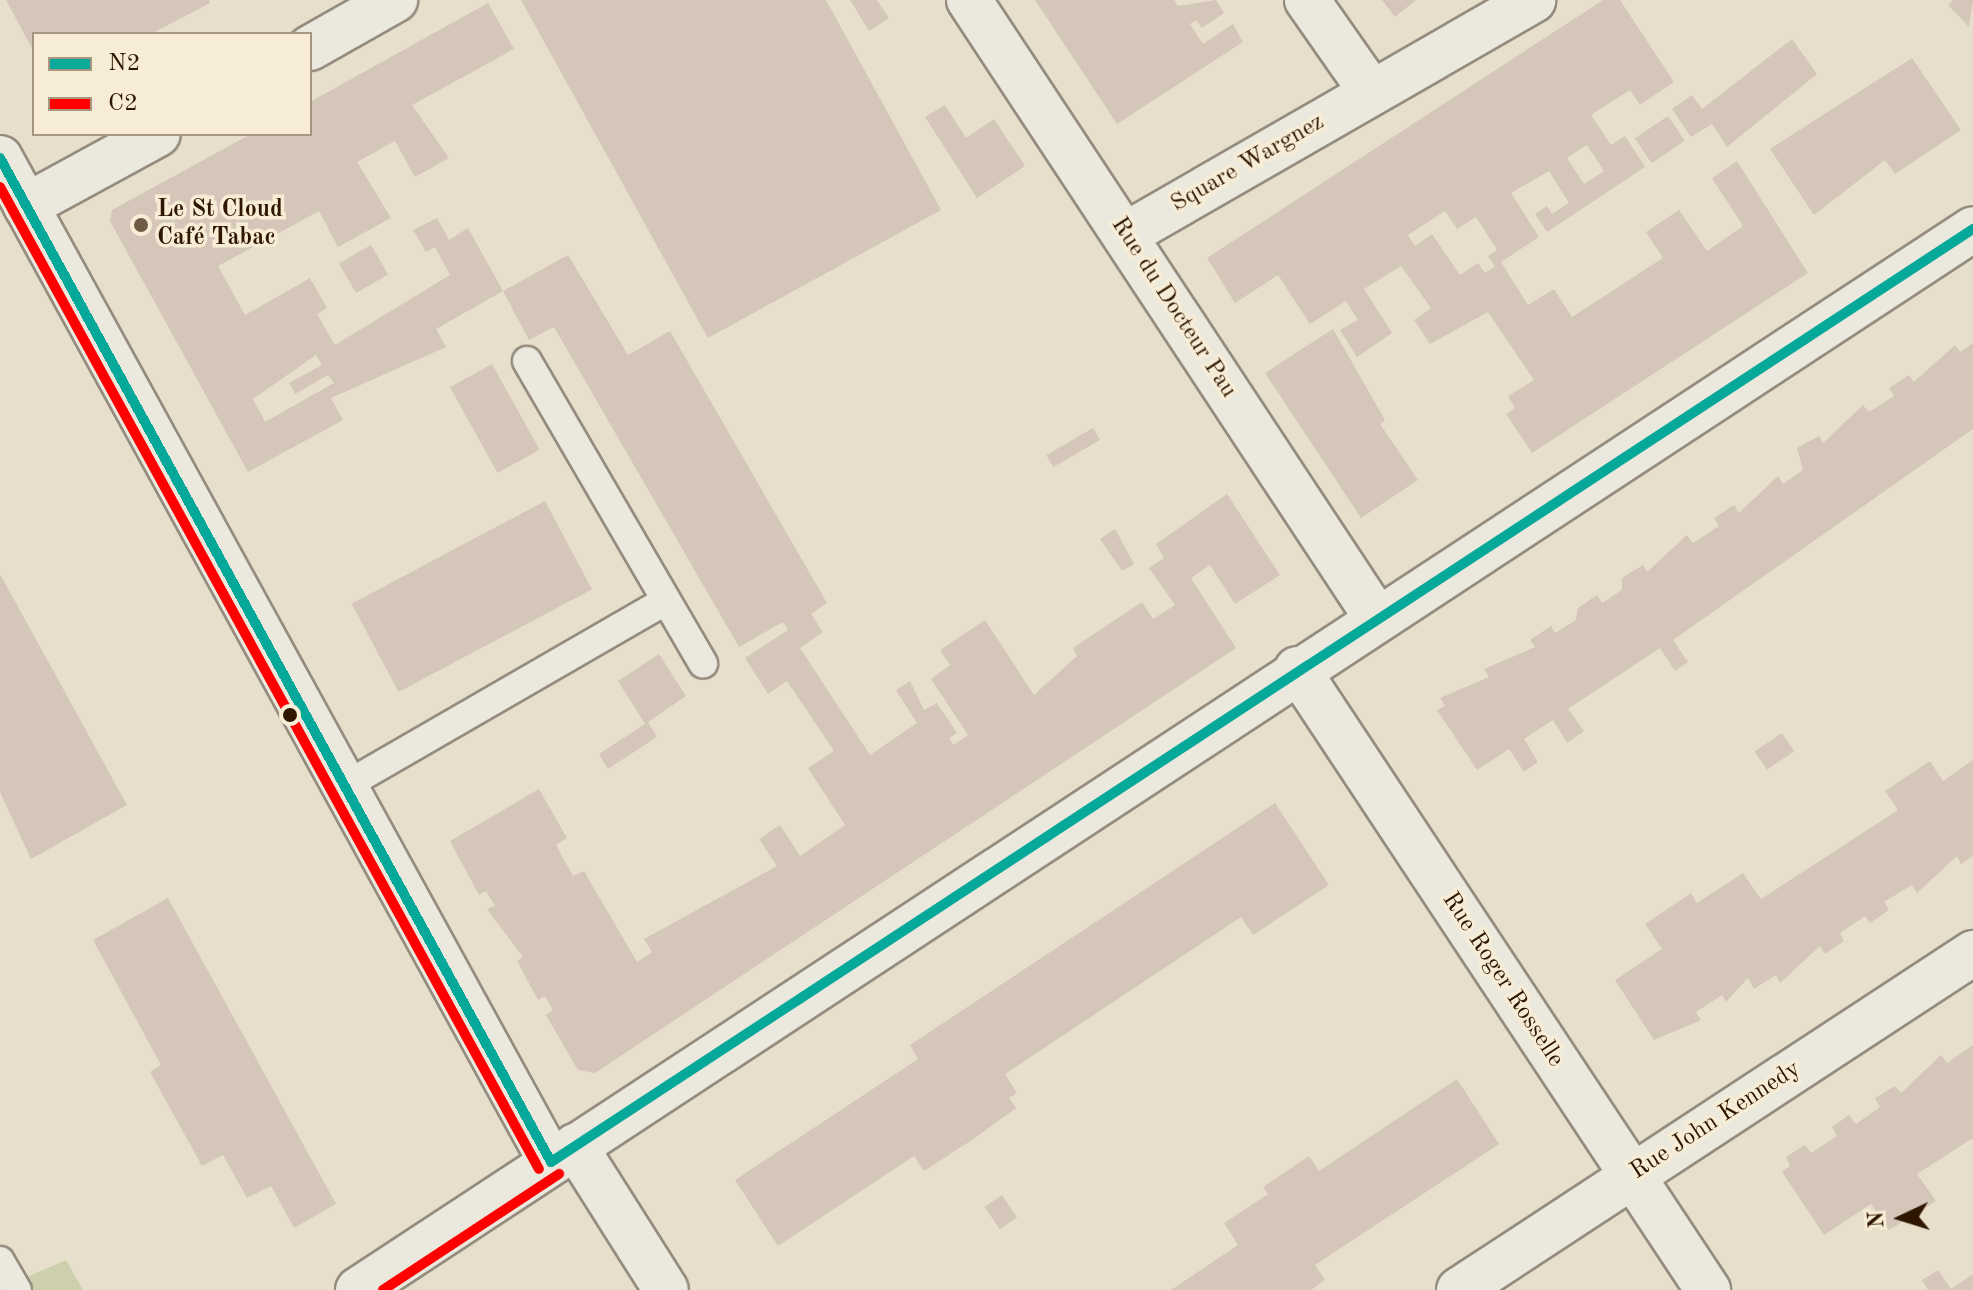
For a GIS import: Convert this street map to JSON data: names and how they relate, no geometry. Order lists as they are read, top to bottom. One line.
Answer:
{"streets":{"street":["Square Wargnez","Rue du Docteur Pau","Rue Roger Rosselle","Rue John Kennedy"]},"crossings":[["Square Wargnez","Rue du Docteur Pau"],["Rue Roger Rosselle","Rue John Kennedy"]],"places":["Le St Cloud Café Tabac"],"lines":["transit line N2","transit line C2"],"legend":["N2","C2"],"north":"left"}
